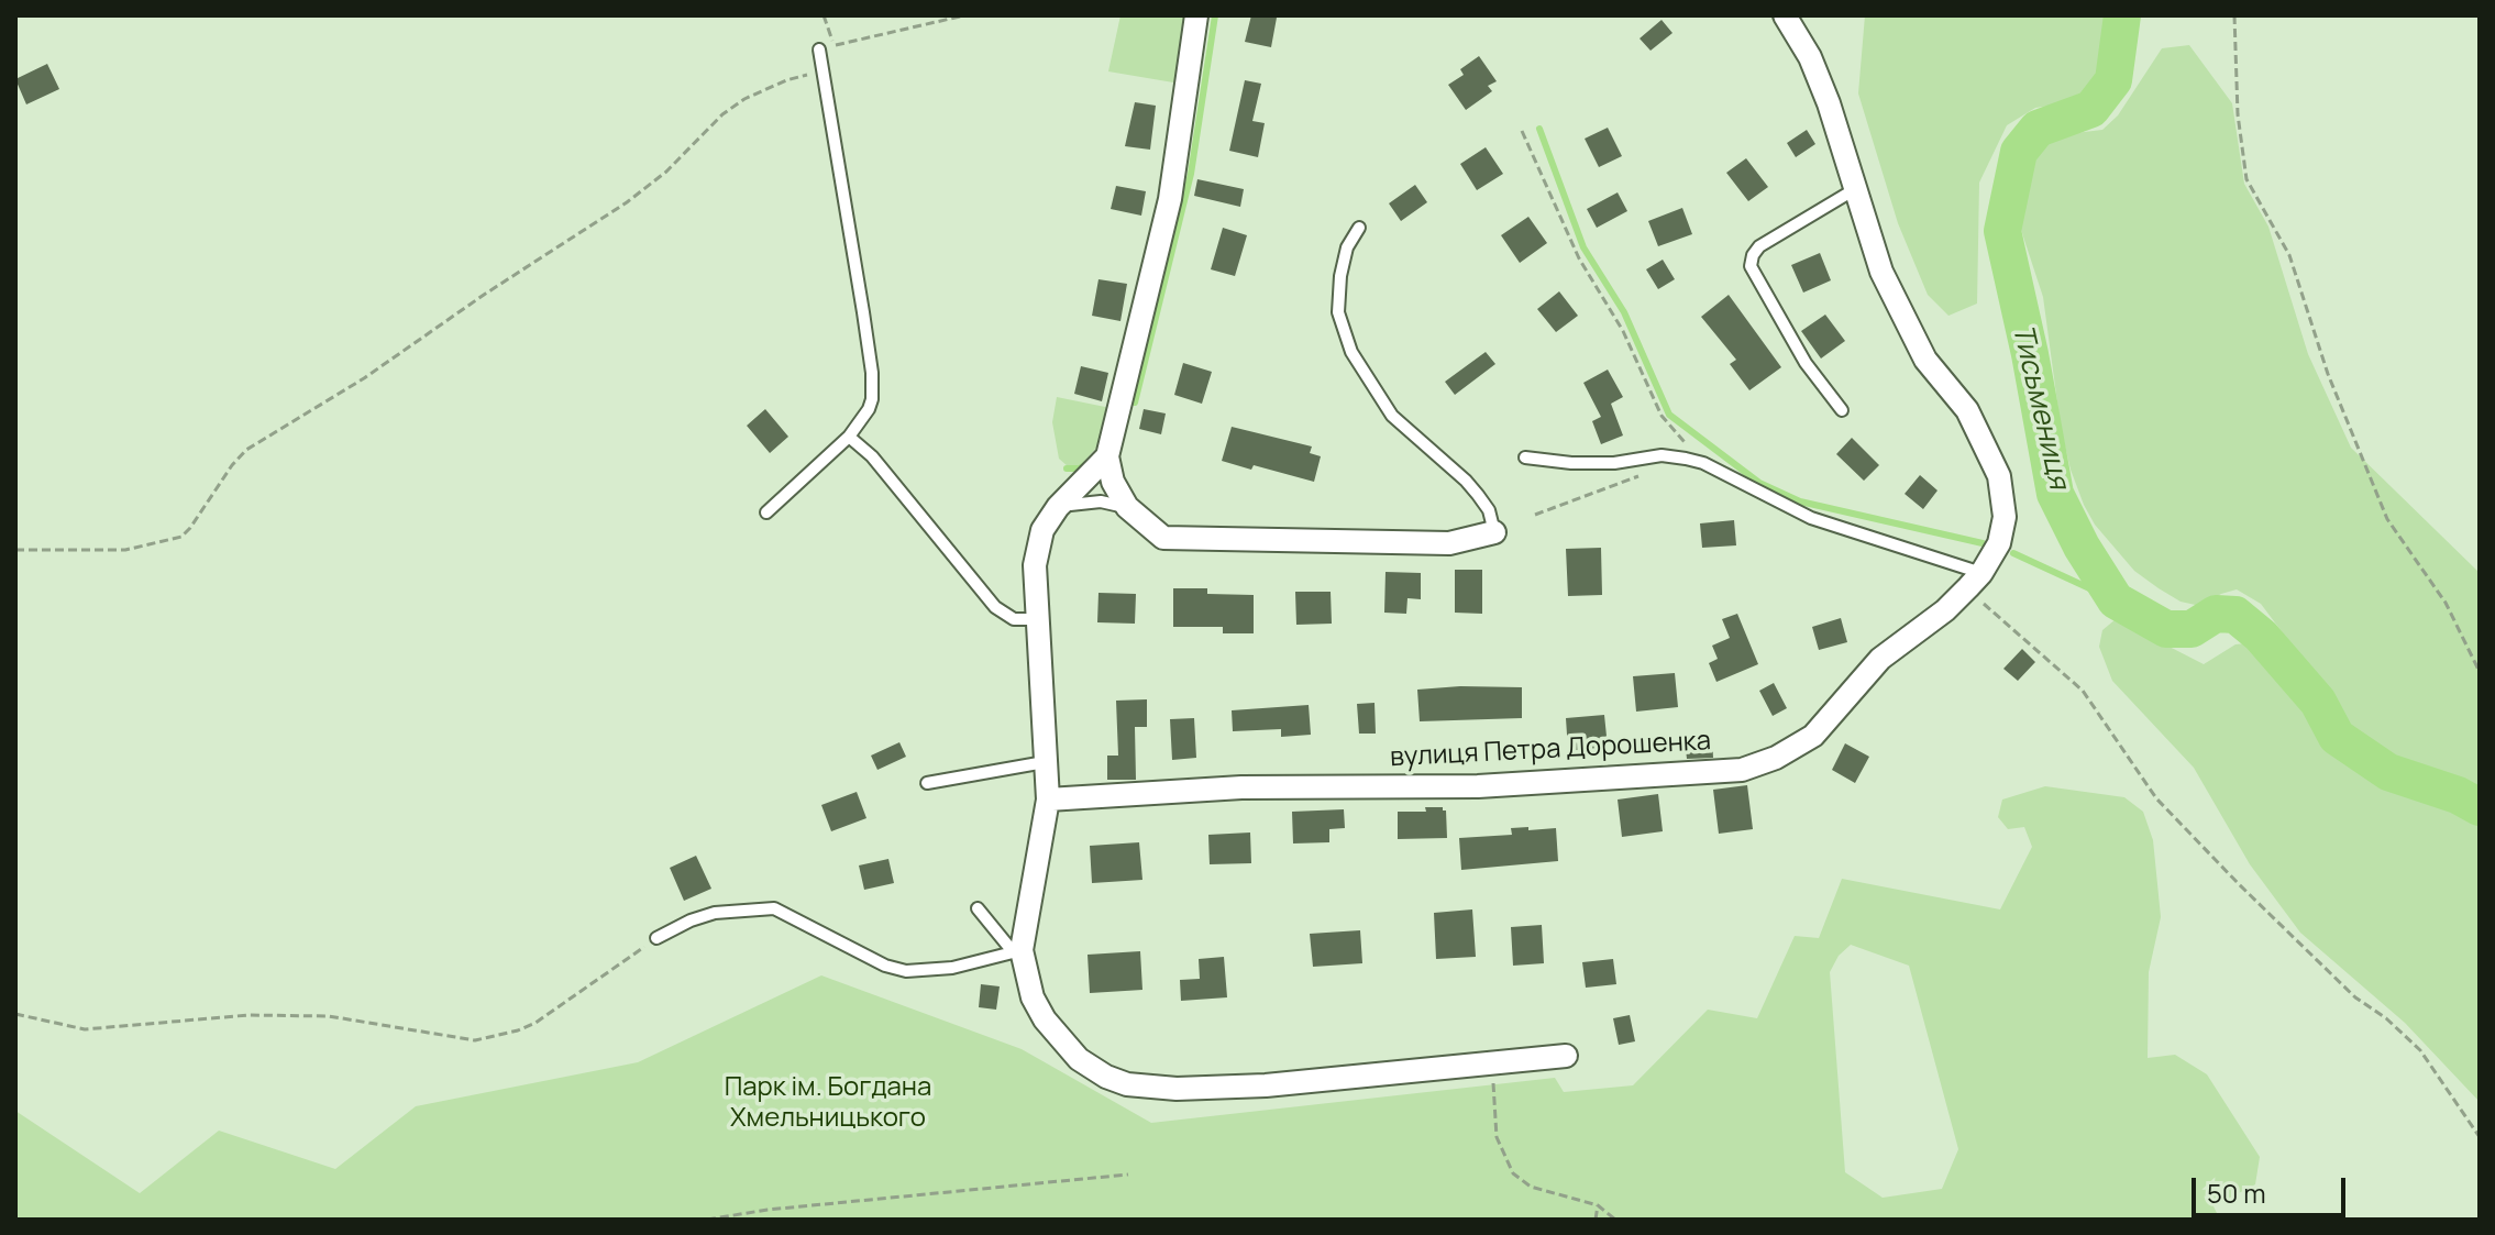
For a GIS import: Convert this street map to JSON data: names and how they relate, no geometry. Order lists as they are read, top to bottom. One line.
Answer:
{"streets":{"street":["вулиця Петра Дорошенка"]},"water":["Тисьмениця"],"parks":["Парк ім. Богдана Хмельницького"],"scale_bar":"50 m"}
